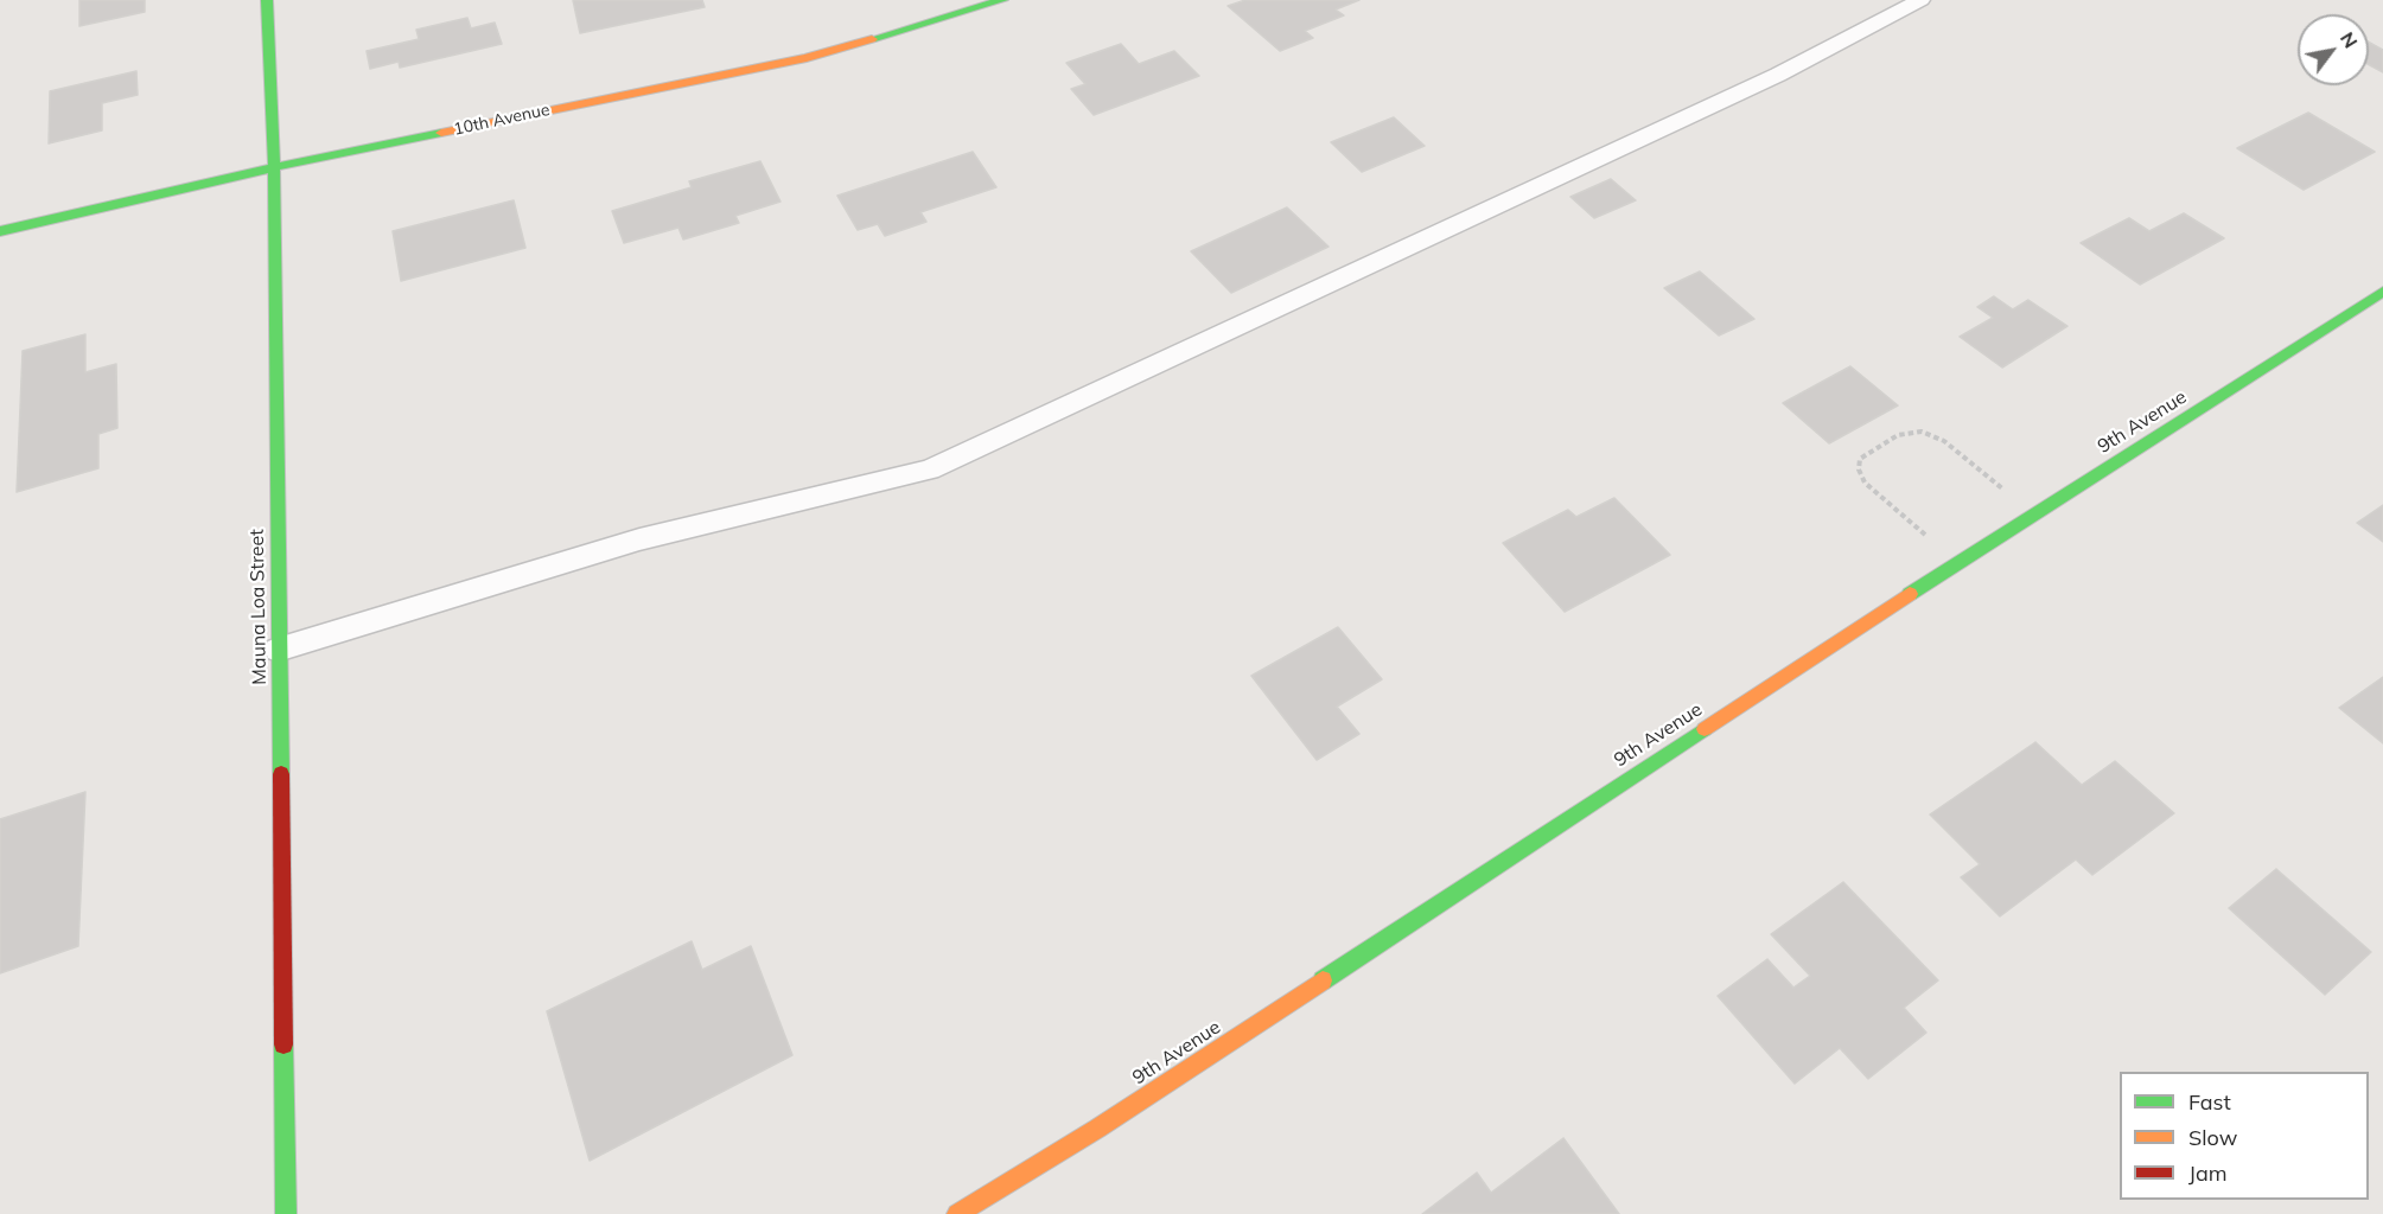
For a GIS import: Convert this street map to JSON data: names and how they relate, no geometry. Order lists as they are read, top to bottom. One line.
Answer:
{"streets":{"street":["10th Avenue","9th Avenue","Mauna Loa Street"]},"crossings":[["10th Avenue","Mauna Loa Street"]],"legend":["Fast","Slow","Jam"],"north":"top right"}
